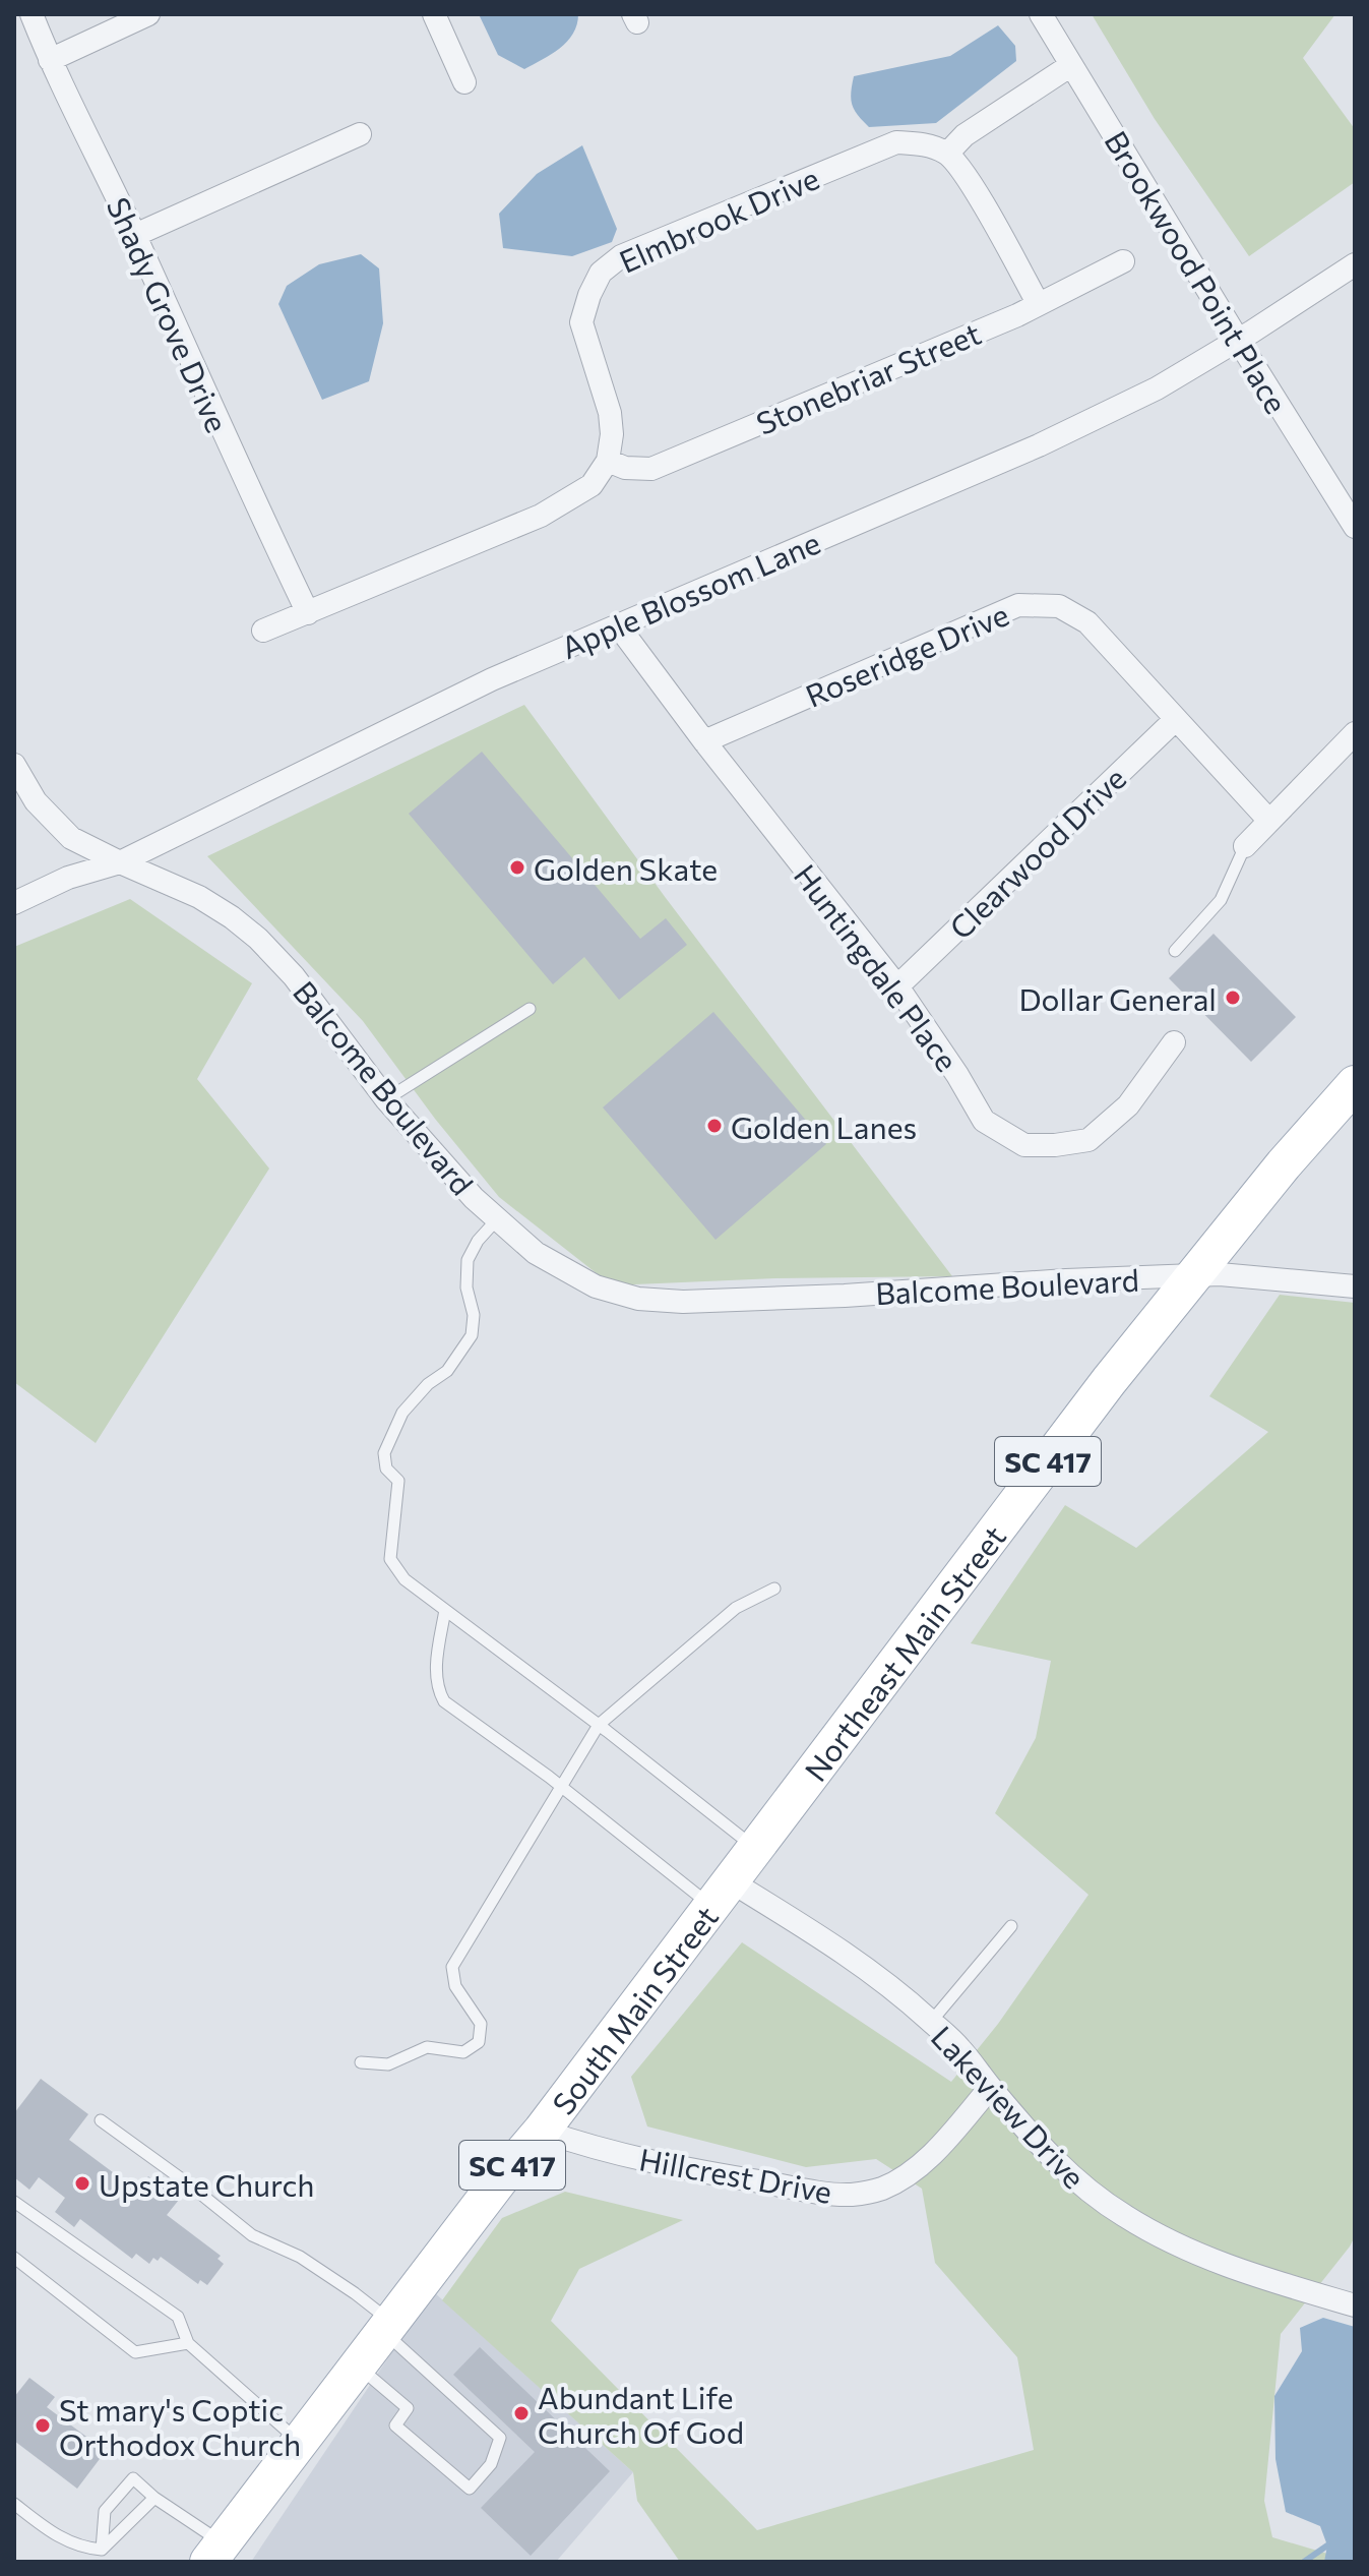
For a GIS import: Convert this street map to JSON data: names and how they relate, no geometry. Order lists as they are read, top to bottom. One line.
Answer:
{"streets":{"main road":["SC 417","Northeast Main Street","South Main Street"],"street":["Elmbrook Drive","Brookwood Point Place","Shady Grove Drive","Stonebriar Street","Apple Blossom Lane","Roseridge Drive","Clearwood Drive","Huntingdale Place","Balcome Boulevard","Lakeview Drive","Hillcrest Drive"]},"crossings":[["Elmbrook Drive","Stonebriar Street"],["Brookwood Point Place","Apple Blossom Lane"],["Apple Blossom Lane","Huntingdale Place"],["Apple Blossom Lane","Balcome Boulevard"],["Roseridge Drive","Clearwood Drive"],["Roseridge Drive","Huntingdale Place"],["Clearwood Drive","Huntingdale Place"],["Balcome Boulevard","Northeast Main Street"],["Northeast Main Street","South Main Street"],["Northeast Main Street","Lakeview Drive"],["South Main Street","Lakeview Drive"],["South Main Street","Hillcrest Drive"],["Lakeview Drive","Hillcrest Drive"]],"places":["Golden Skate","Dollar General","Golden Lanes","Upstate Church","Abundant Life Church Of God","St mary's Coptic Orthodox Church"]}
